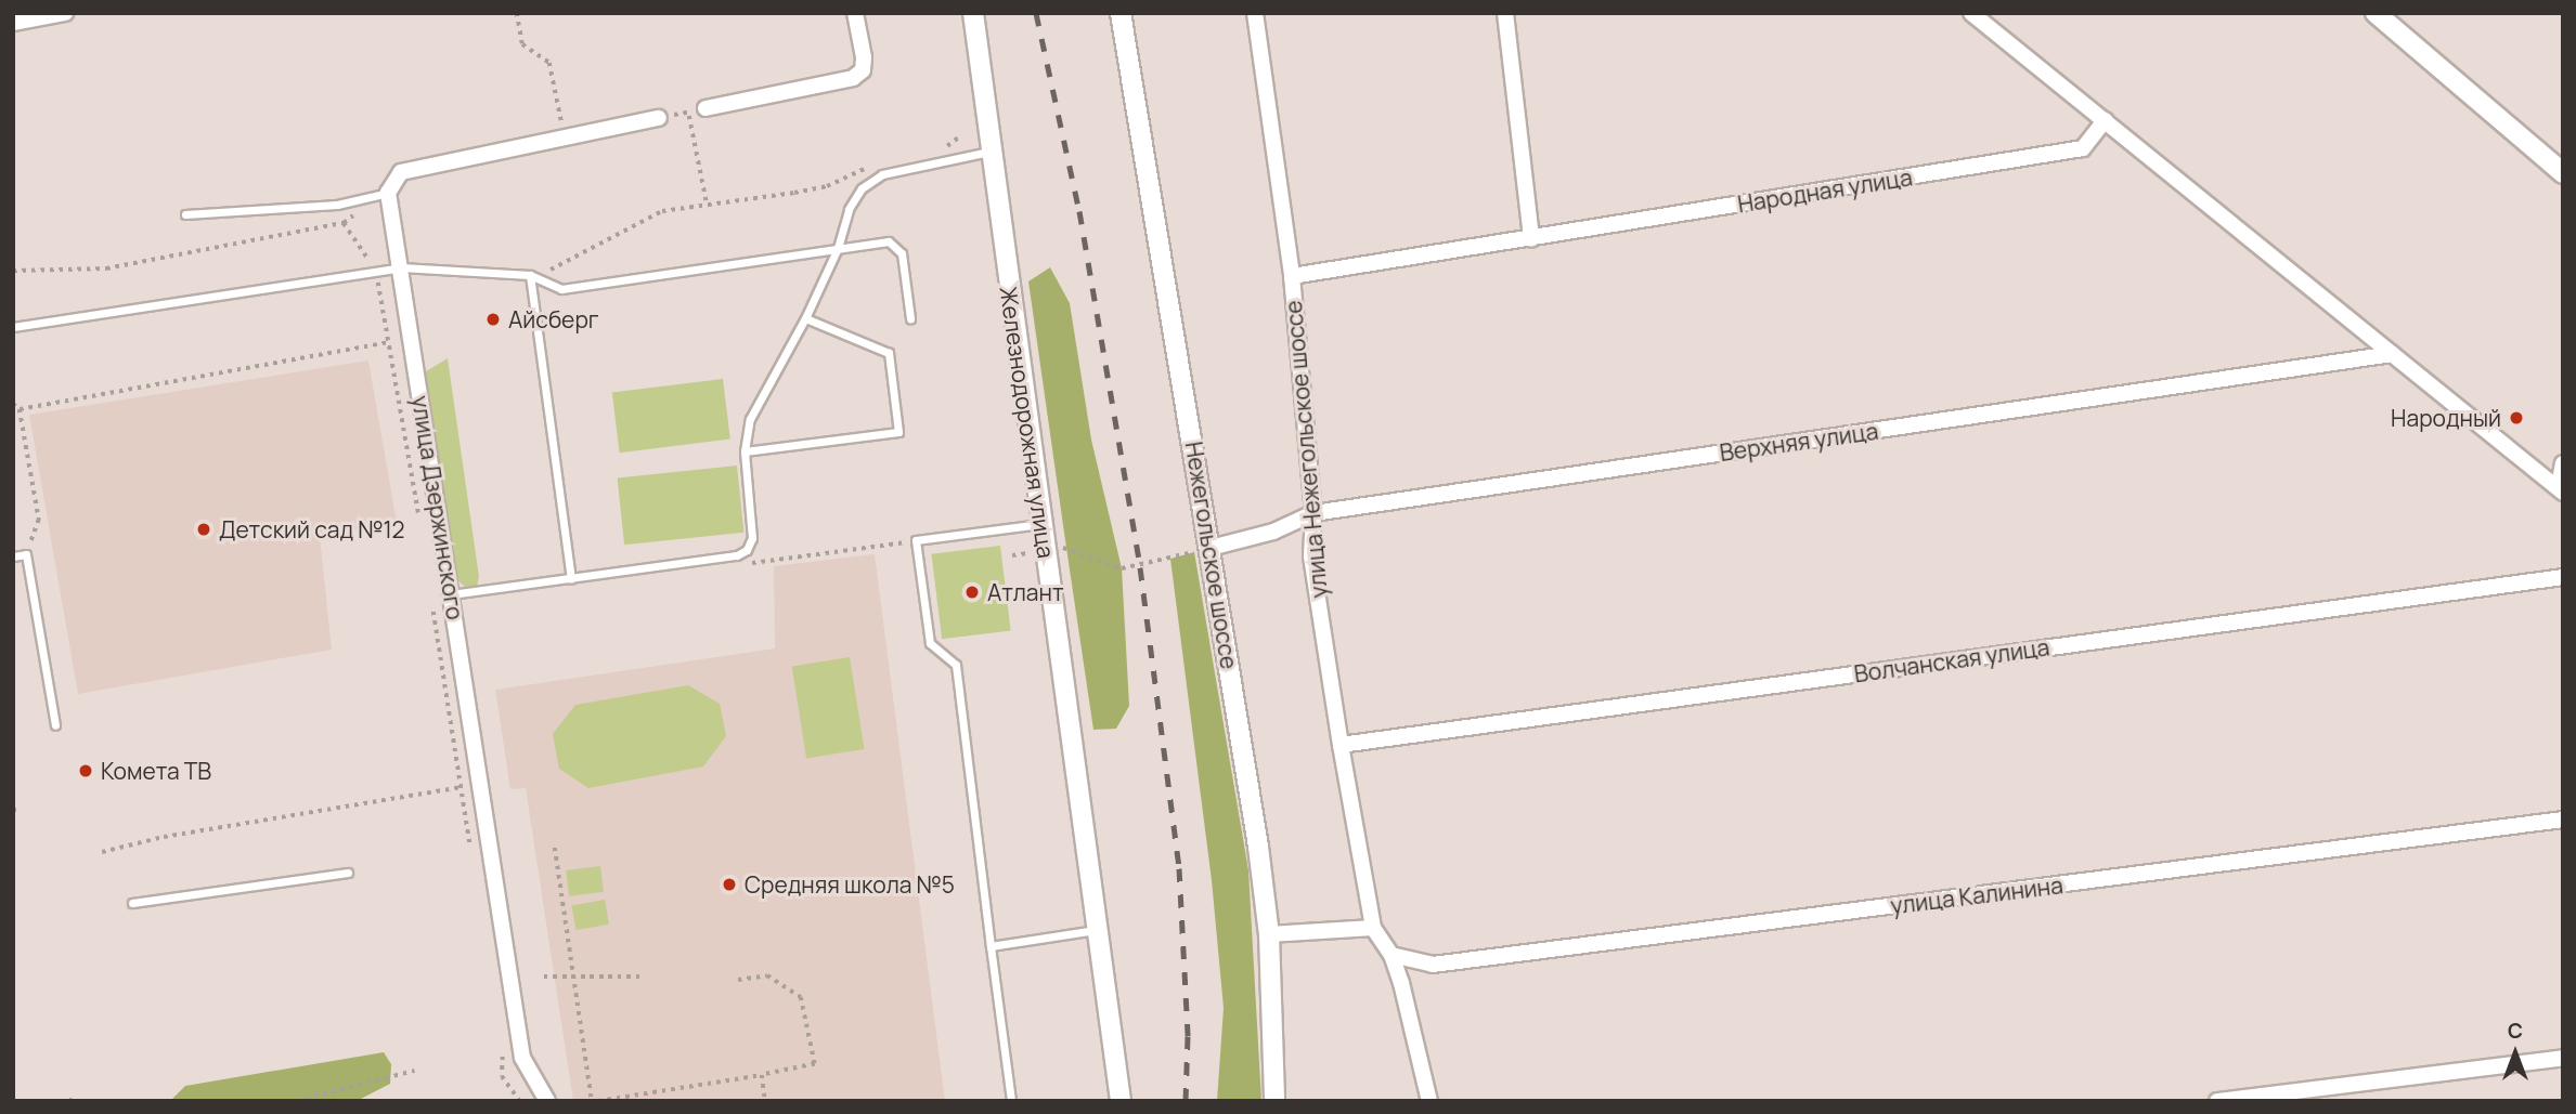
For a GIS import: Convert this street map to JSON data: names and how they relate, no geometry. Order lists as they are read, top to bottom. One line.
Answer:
{"streets":{"street":["Народная улица","Железнодорожная улица","Верхняя улица","улица Нежегольское шоссе","улица Дзержинского","Нежегольское шоссе","Волчанская улица","улица Калинина"]},"crossings":[["Народная улица","улица Нежегольское шоссе"],["Верхняя улица","улица Нежегольское шоссе"],["Верхняя улица","Нежегольское шоссе"],["улица Нежегольское шоссе","Волчанская улица"],["улица Нежегольское шоссе","улица Калинина"]],"places":["Айсберг","Народный","Детский сад №12","Атлант","Комета ТВ","Средняя школа №5"],"north":"top"}
